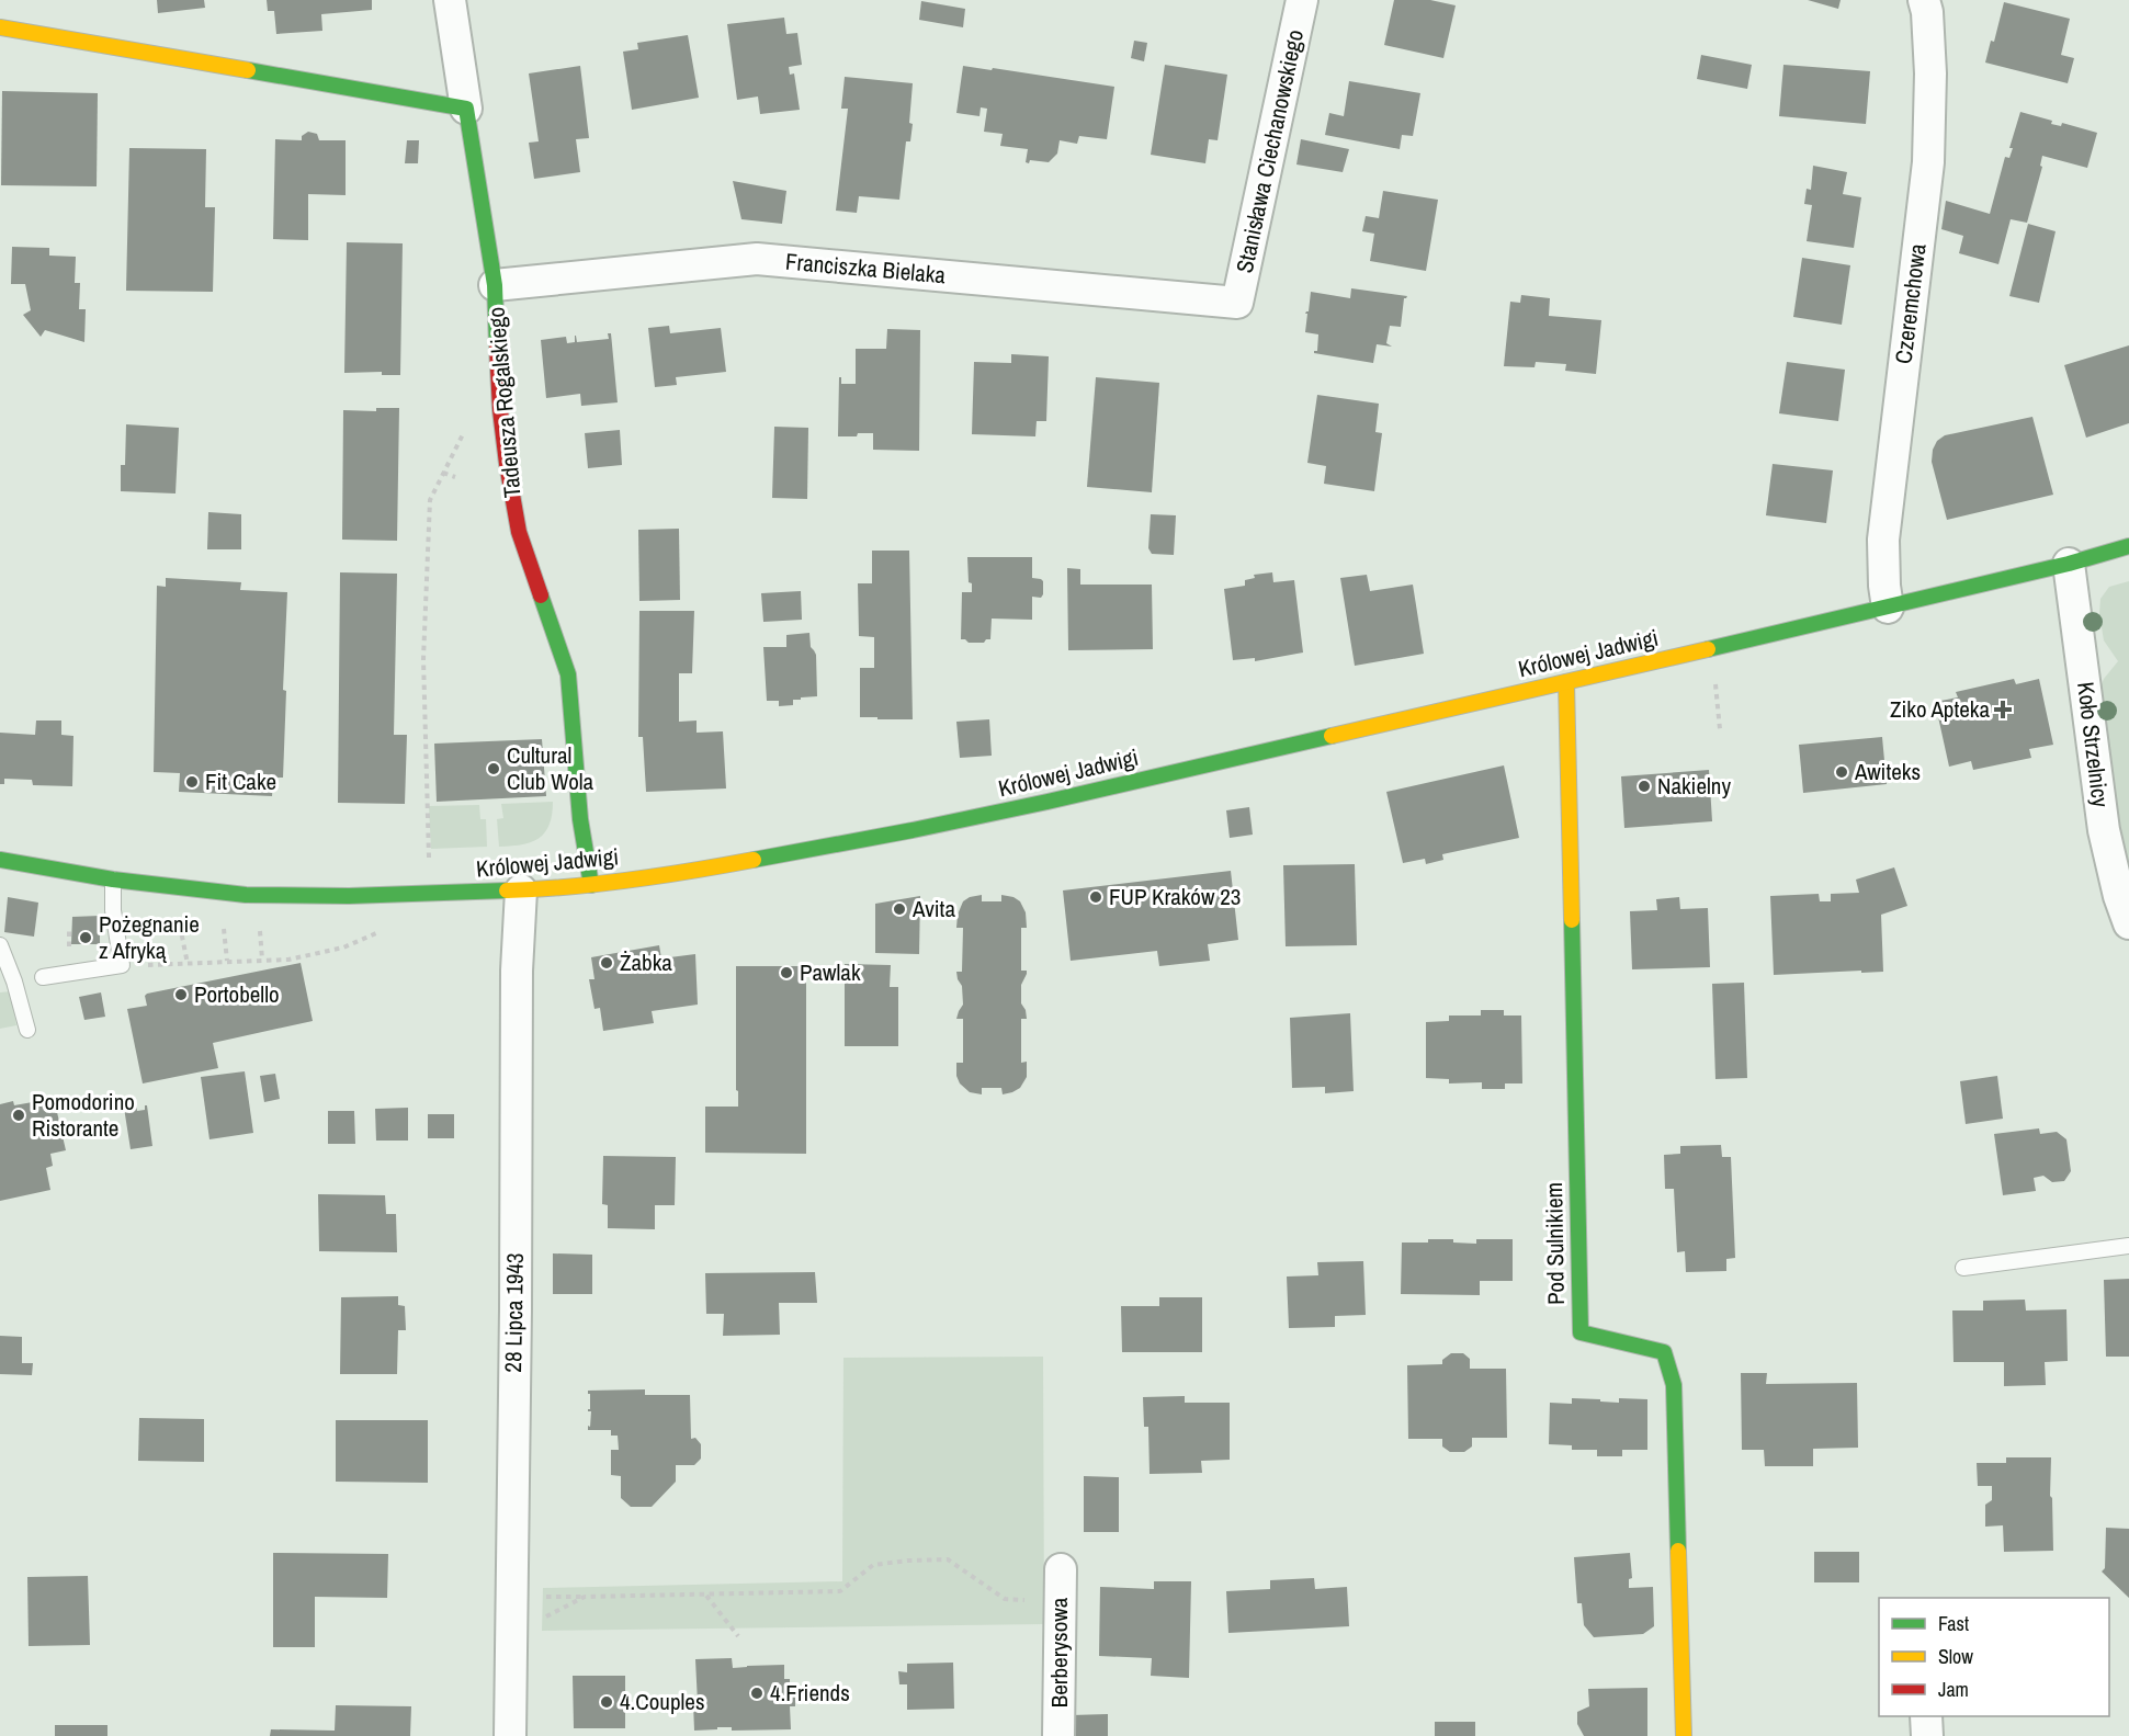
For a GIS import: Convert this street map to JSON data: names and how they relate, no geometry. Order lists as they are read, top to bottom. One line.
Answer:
{"streets":{"street":["Stanisława Ciechanowskiego","Franciszka Bielaka","Czeremchowa","Tadeusza Rogalskiego","Królowej Jadwigi","Koło Strzelnicy","Pod Sulnikiem","28 Lipca 1943","Berberysowa"]},"crossings":[["Stanisława Ciechanowskiego","Franciszka Bielaka"],["Franciszka Bielaka","Tadeusza Rogalskiego"],["Czeremchowa","Królowej Jadwigi"],["Tadeusza Rogalskiego","Królowej Jadwigi"],["Królowej Jadwigi","Koło Strzelnicy"],["Królowej Jadwigi","Pod Sulnikiem"],["Królowej Jadwigi","28 Lipca 1943"]],"places":{"health":["Ziko Apteka"],"other":["Cultural Club Wola","Awiteks","Fit Cake","Nakielny","FUP Kraków 23","Avita","Pożegnanie z Afryką","Żabka","Pawlak","Portobello","Pomodorino Ristorante","4.Friends","4.Couples"]},"legend":["Fast","Slow","Jam"]}
